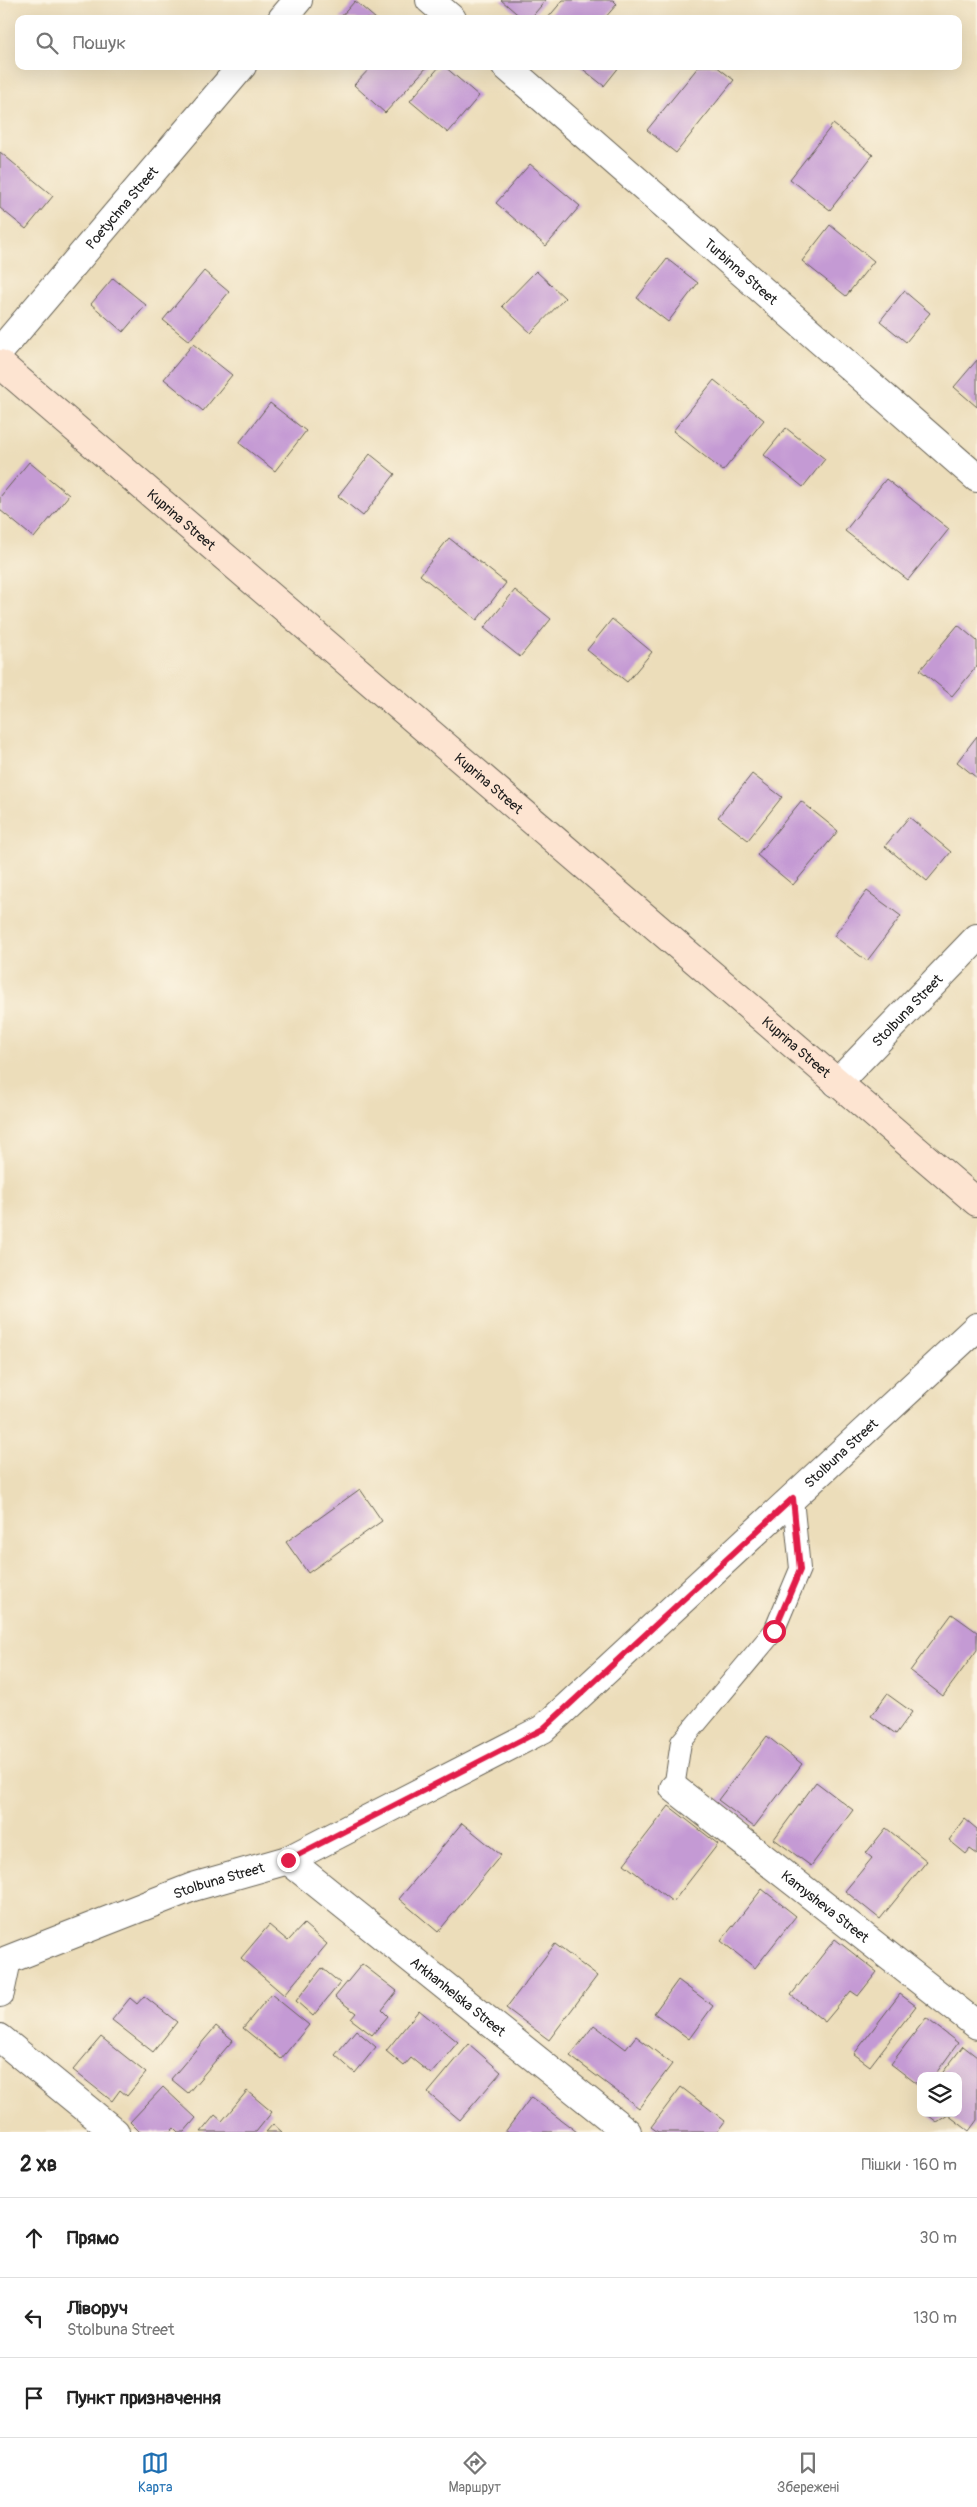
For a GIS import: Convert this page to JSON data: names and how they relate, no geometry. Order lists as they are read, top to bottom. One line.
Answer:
{"streets":{"main road":["Kuprina Street"],"street":["Poetychna Street","Turbinna Street","Stolbuna Street","Kamysheva Street","Arkhanhelska Street"]},"crossings":[["Kuprina Street","Stolbuna Street"],["Stolbuna Street","Arkhanhelska Street"]],"page":{"search":"Пошук","heading":["2 хв","Пішки · 160 m"],"list":[["Прямо","30 m"],["Ліворуч","Stolbuna Street","130 m"],"Пункт призначення"],"nav":["Карта","Маршрут","Збережені"]}}
